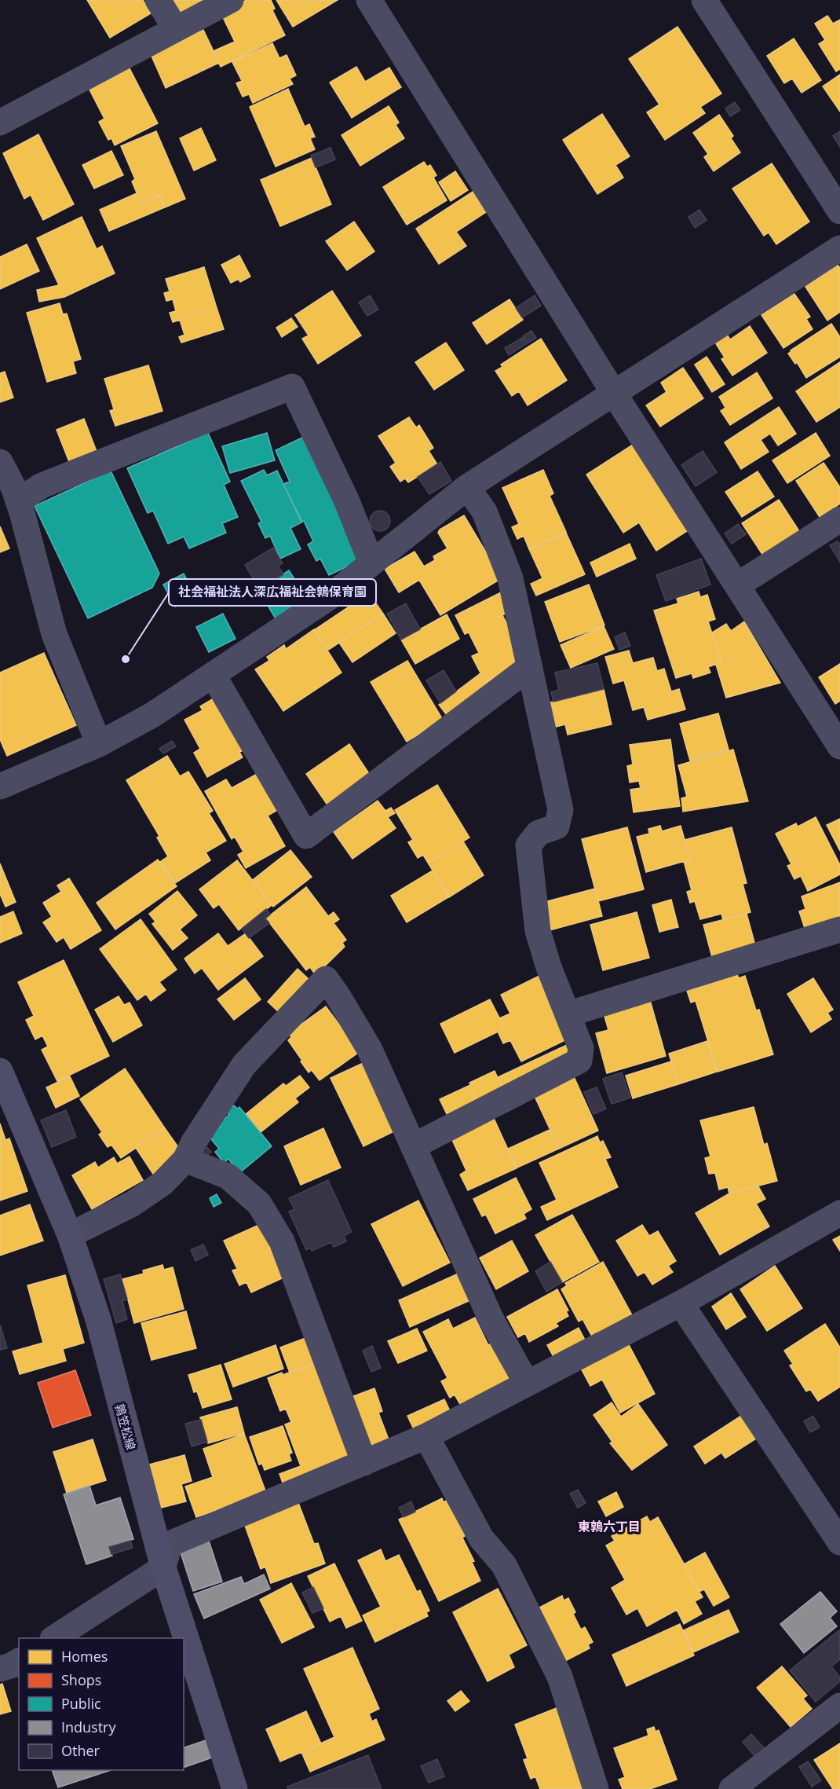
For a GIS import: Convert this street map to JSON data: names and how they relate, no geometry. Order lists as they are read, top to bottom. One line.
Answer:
{"streets":{"main road":["鶉笠松線"]},"districts":["東鶉六丁目"],"places":["社会福祉法人深広福祉会鶉保育園"],"legend":["Homes","Shops","Public","Industry","Other"]}
